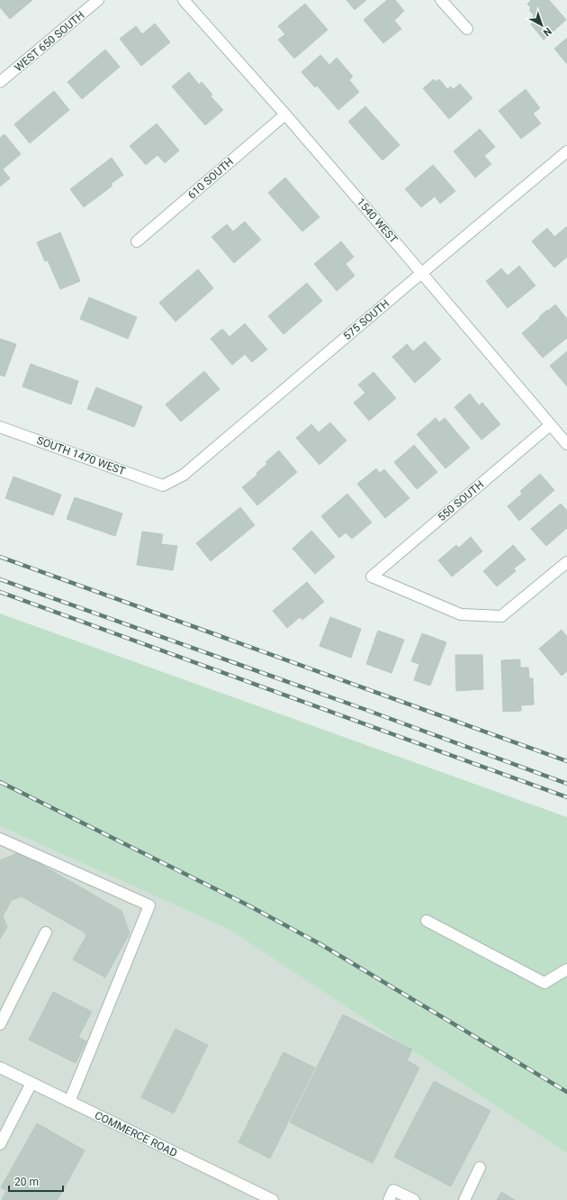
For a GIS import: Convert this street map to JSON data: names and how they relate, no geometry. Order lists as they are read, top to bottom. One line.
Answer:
{"streets":{"street":["WEST 650 SOUTH","610 SOUTH","1540 WEST","575 SOUTH","SOUTH 1470 WEST","550 SOUTH","COMMERCE ROAD"]},"crossings":[["610 SOUTH","1540 WEST"],["1540 WEST","575 SOUTH"],["1540 WEST","550 SOUTH"],["575 SOUTH","SOUTH 1470 WEST"]],"scale_bar":"20 m","north":"bottom right"}
